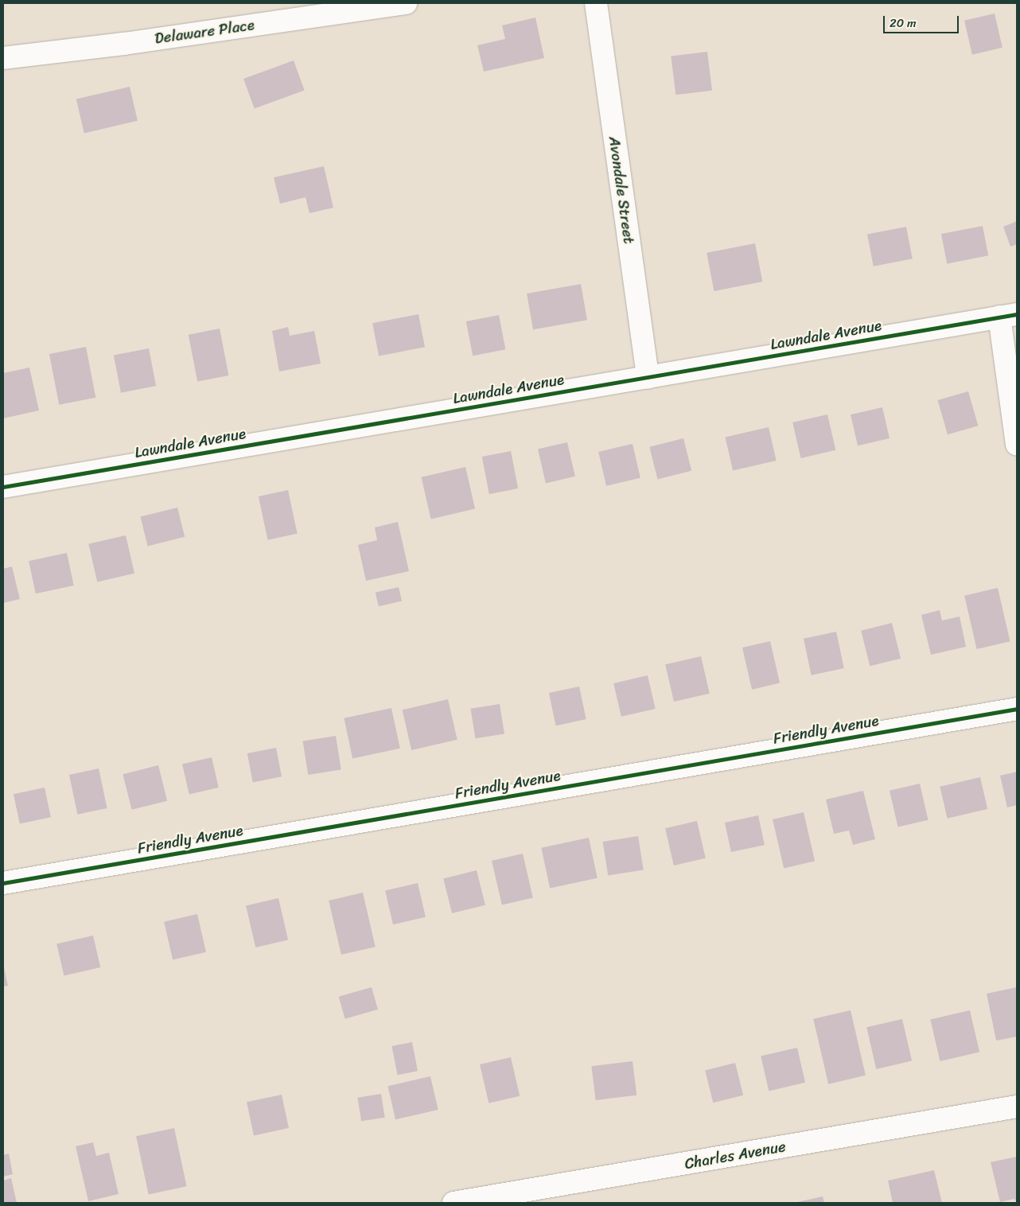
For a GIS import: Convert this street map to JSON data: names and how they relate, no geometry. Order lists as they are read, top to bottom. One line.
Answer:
{"streets":{"street":["Delaware Place","Avondale Street","Lawndale Avenue","Friendly Avenue","Charles Avenue"]},"crossings":[["Avondale Street","Lawndale Avenue"]],"scale_bar":"20 m"}
